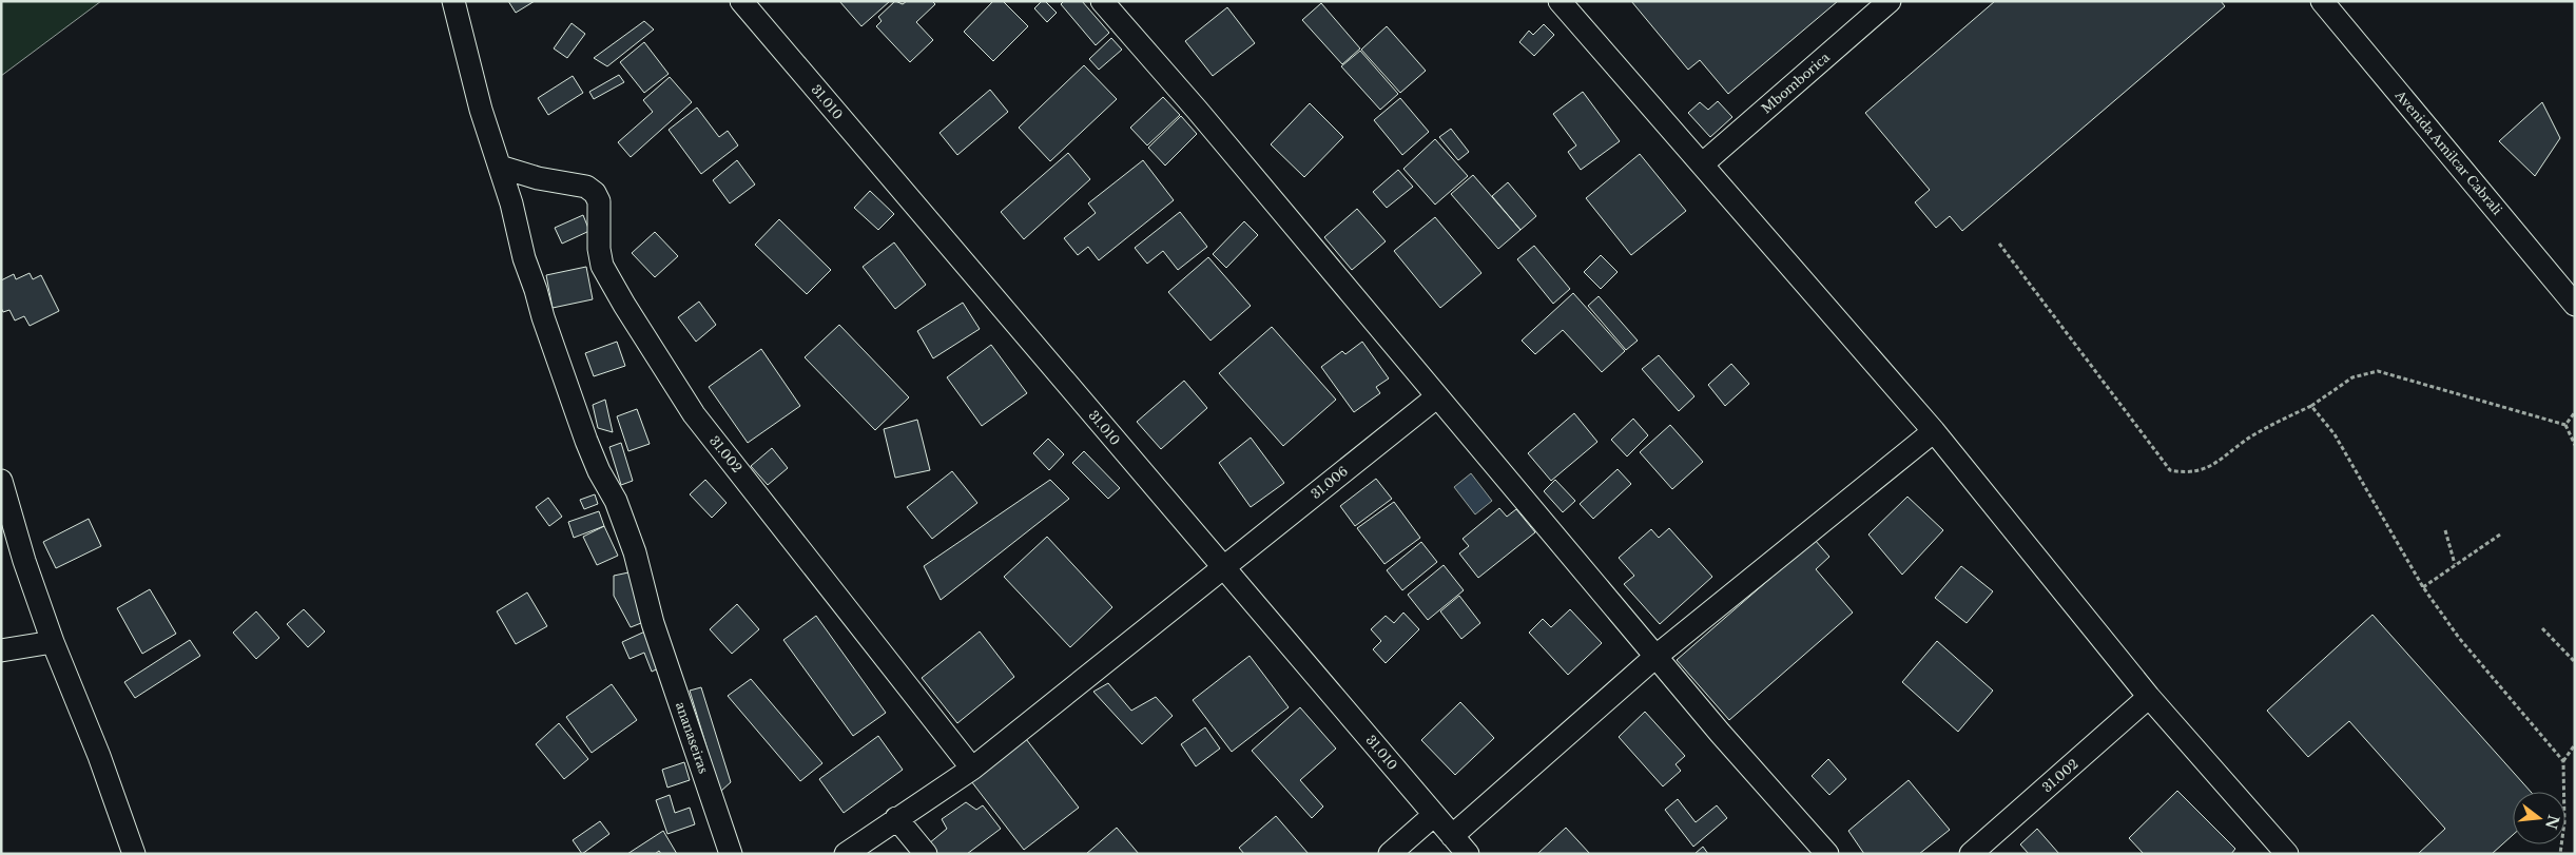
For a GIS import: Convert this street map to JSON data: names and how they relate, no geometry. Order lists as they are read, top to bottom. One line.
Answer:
{"streets":{"street":["Mbomborica","31.010","Avenida Amilcar Cabrali","31.002","31.006","ananaseiras"]},"crossings":[["31.010","31.006"],["31.002","31.006"],["31.002","ananaseiras"]],"north":"right"}
